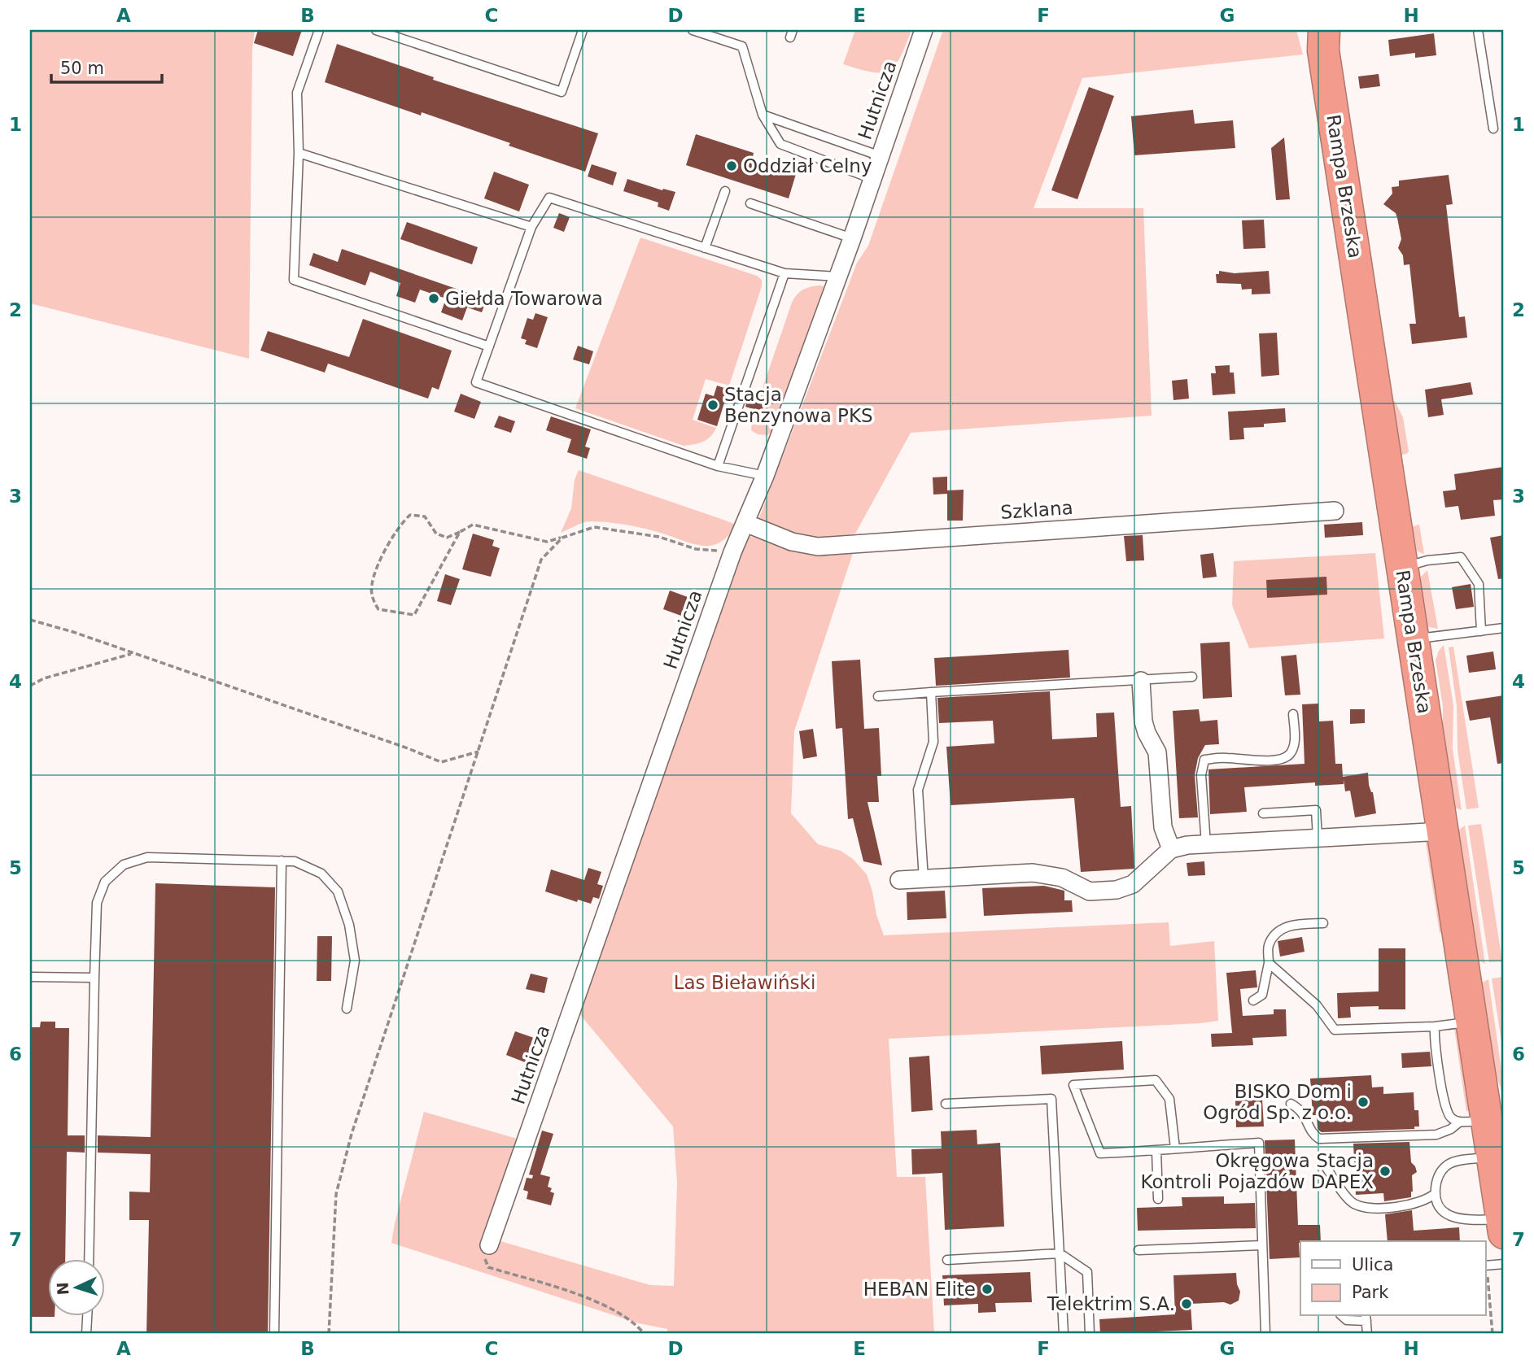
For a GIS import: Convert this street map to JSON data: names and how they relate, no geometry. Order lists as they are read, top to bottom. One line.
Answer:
{"streets":{"highway":["Rampa Brzeska"],"street":["Hutnicza","Szklana"]},"crossings":[["Hutnicza","Szklana"]],"parks":["Las Bieławiński"],"places":["Oddział Celny","Giełda Towarowa","Stacja Benzynowa PKS","BISKO Dom i Ogród Sp. z o.o.","Okręgowa Stacja Kontroli Pojazdów DAPEX","HEBAN Elite","Telektrim S.A."],"legend":["Ulica","Park"],"scale_bar":"50 m","north":"left","grid":{"columns":["A","B","C","D","E","F","G","H"],"rows":["1","2","3","4","5","6","7"]}}
